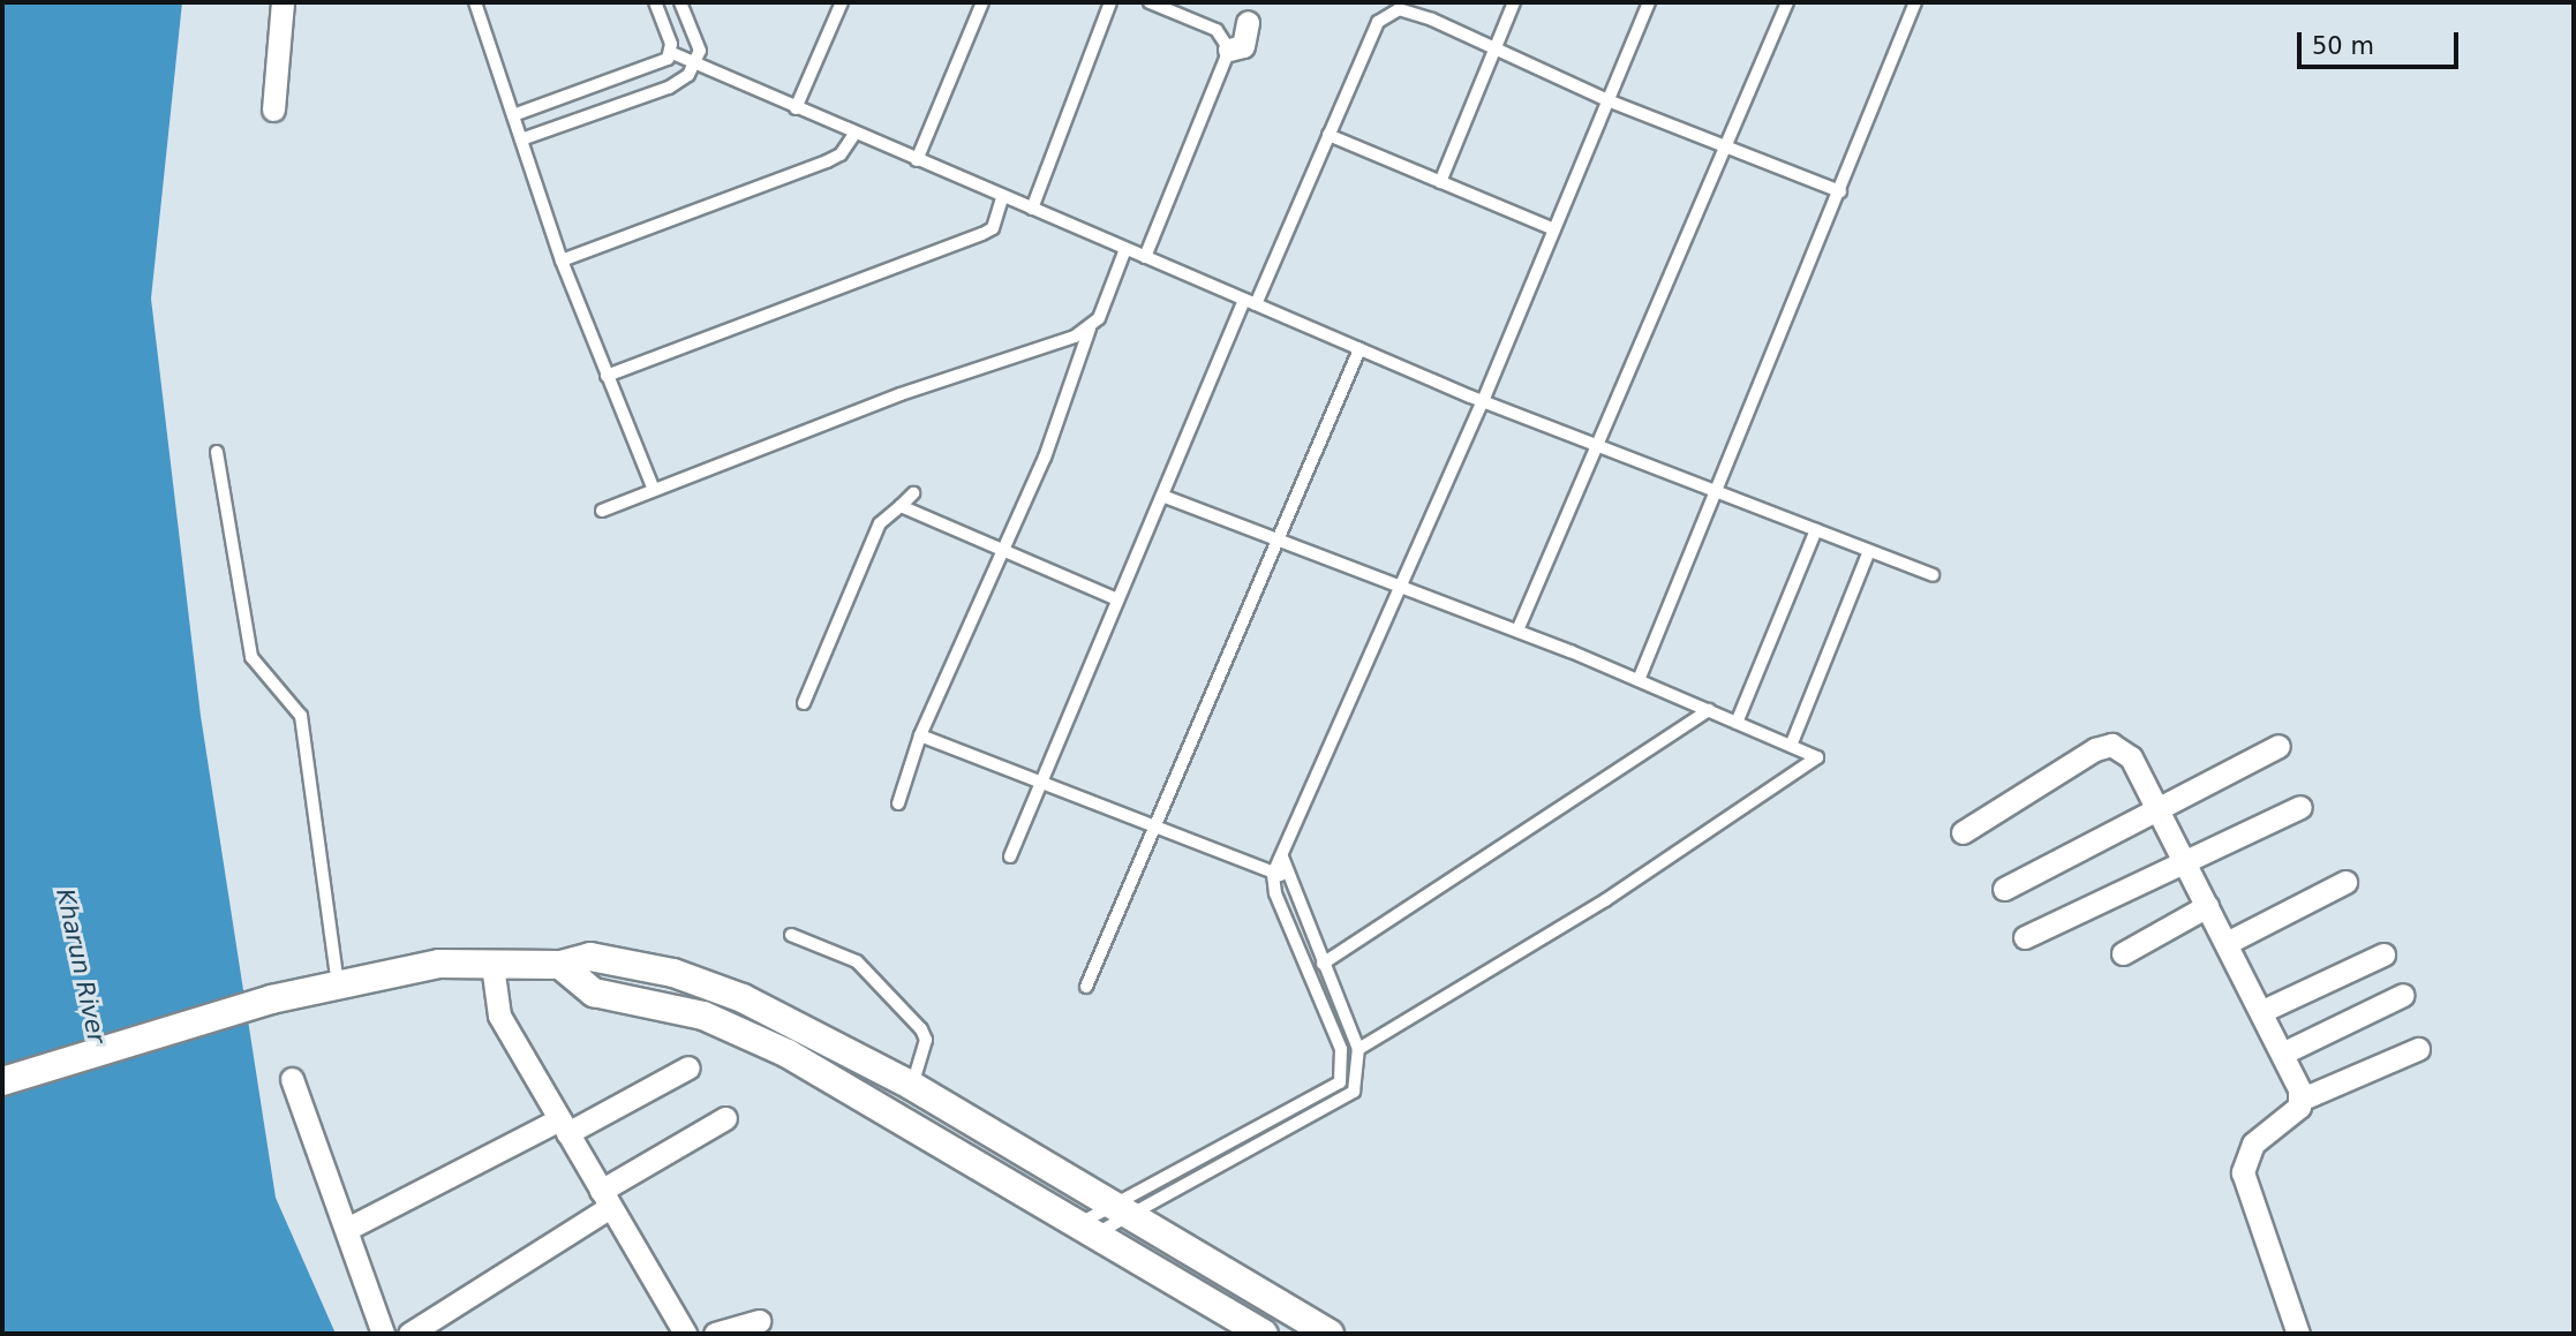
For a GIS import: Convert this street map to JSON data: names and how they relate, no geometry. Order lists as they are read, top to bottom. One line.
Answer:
{"water":["Kharun River"],"scale_bar":"50 m"}
